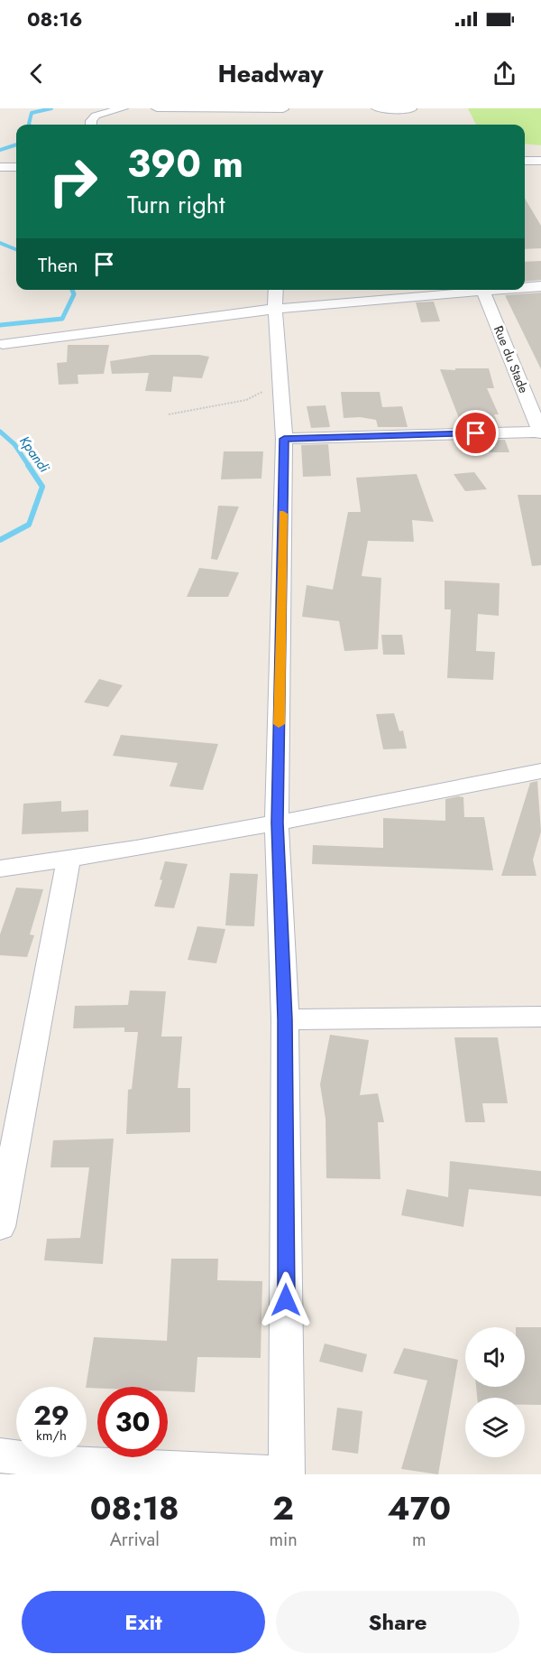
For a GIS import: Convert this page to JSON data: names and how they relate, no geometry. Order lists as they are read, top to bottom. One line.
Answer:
{"streets":{"street":["Rue du Stade"]},"water":["Kpandi"],"page":{"status":"08:16","header":"Headway","turn":["390 m","Turn right"],"then":"Then","speed":"29 km/h","limit":"30","eta":["08:18","Arrival","2","min","470","m"],"buttons":["Exit","Share"]}}
